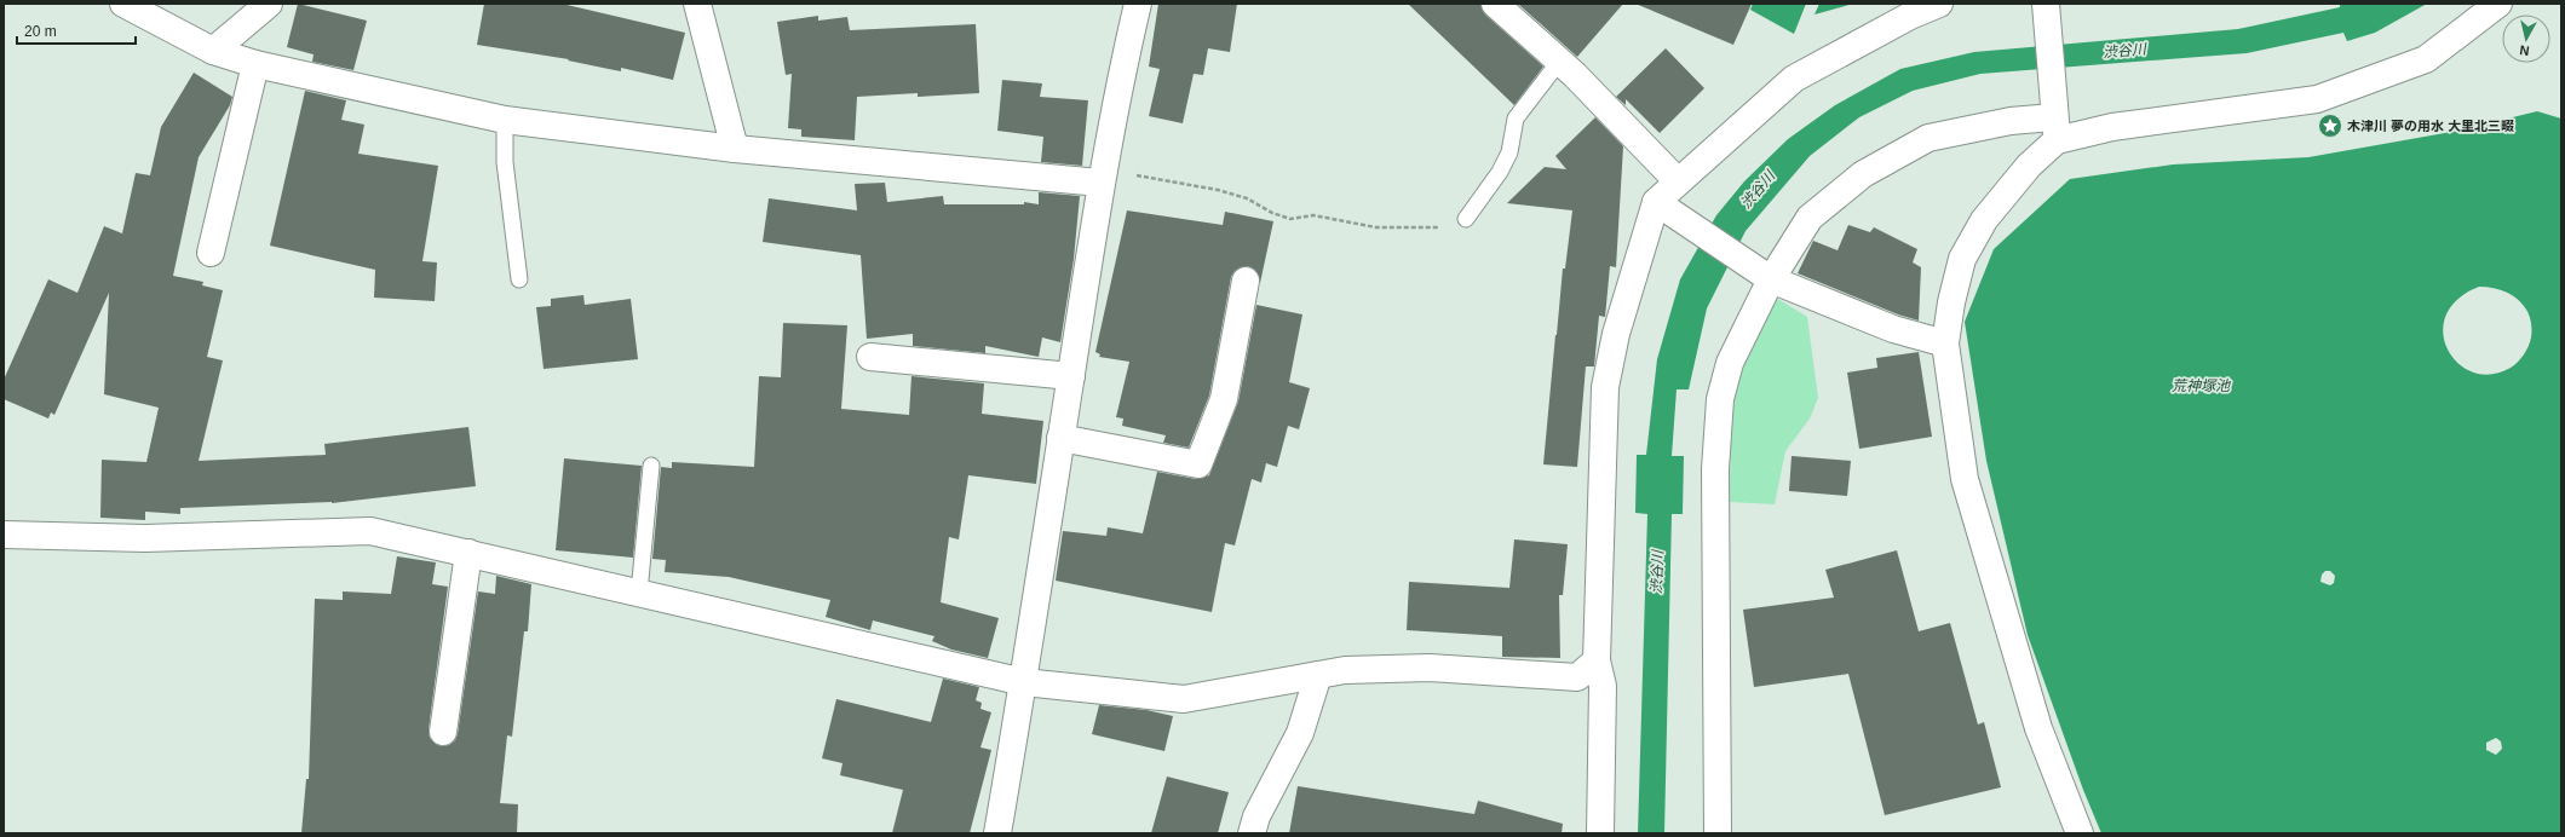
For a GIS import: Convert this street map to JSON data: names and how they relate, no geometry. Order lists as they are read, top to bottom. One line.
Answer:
{"water":["渋谷川","荒神塚池"],"places":{"place":["木津川 夢の用水 大里北三畷"]},"scale_bar":"20 m","north":"bottom"}
